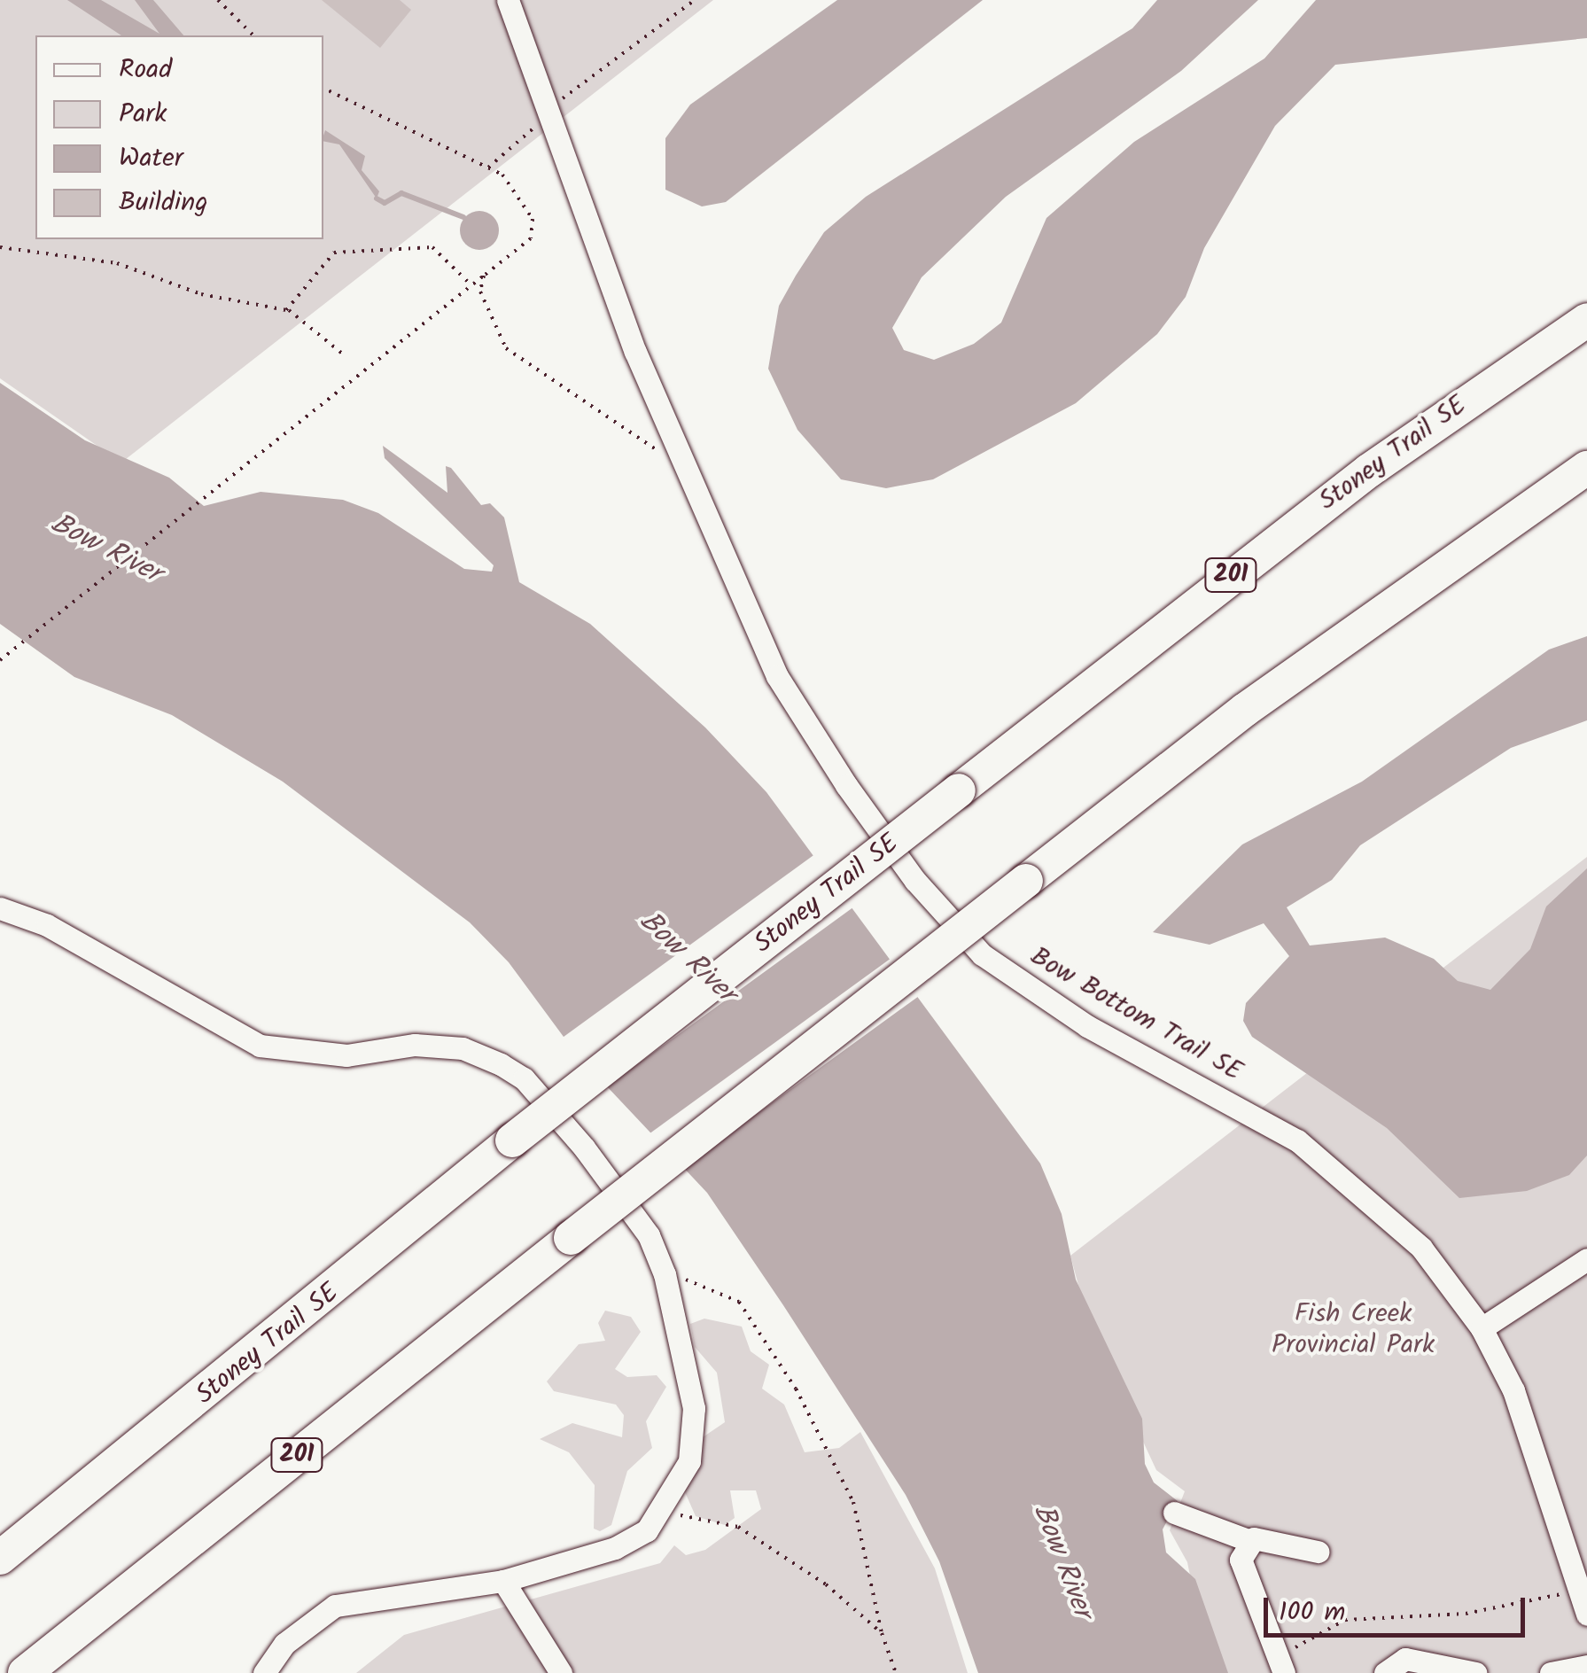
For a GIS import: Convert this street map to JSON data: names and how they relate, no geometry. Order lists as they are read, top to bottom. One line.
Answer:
{"streets":{"highway":["Stoney Trail SE","201"],"street":["Bow Bottom Trail SE"]},"water":["Bow River"],"parks":["Fish Creek Provincial Park"],"legend":["Road","Park","Water","Building"],"scale_bar":"100 m"}
